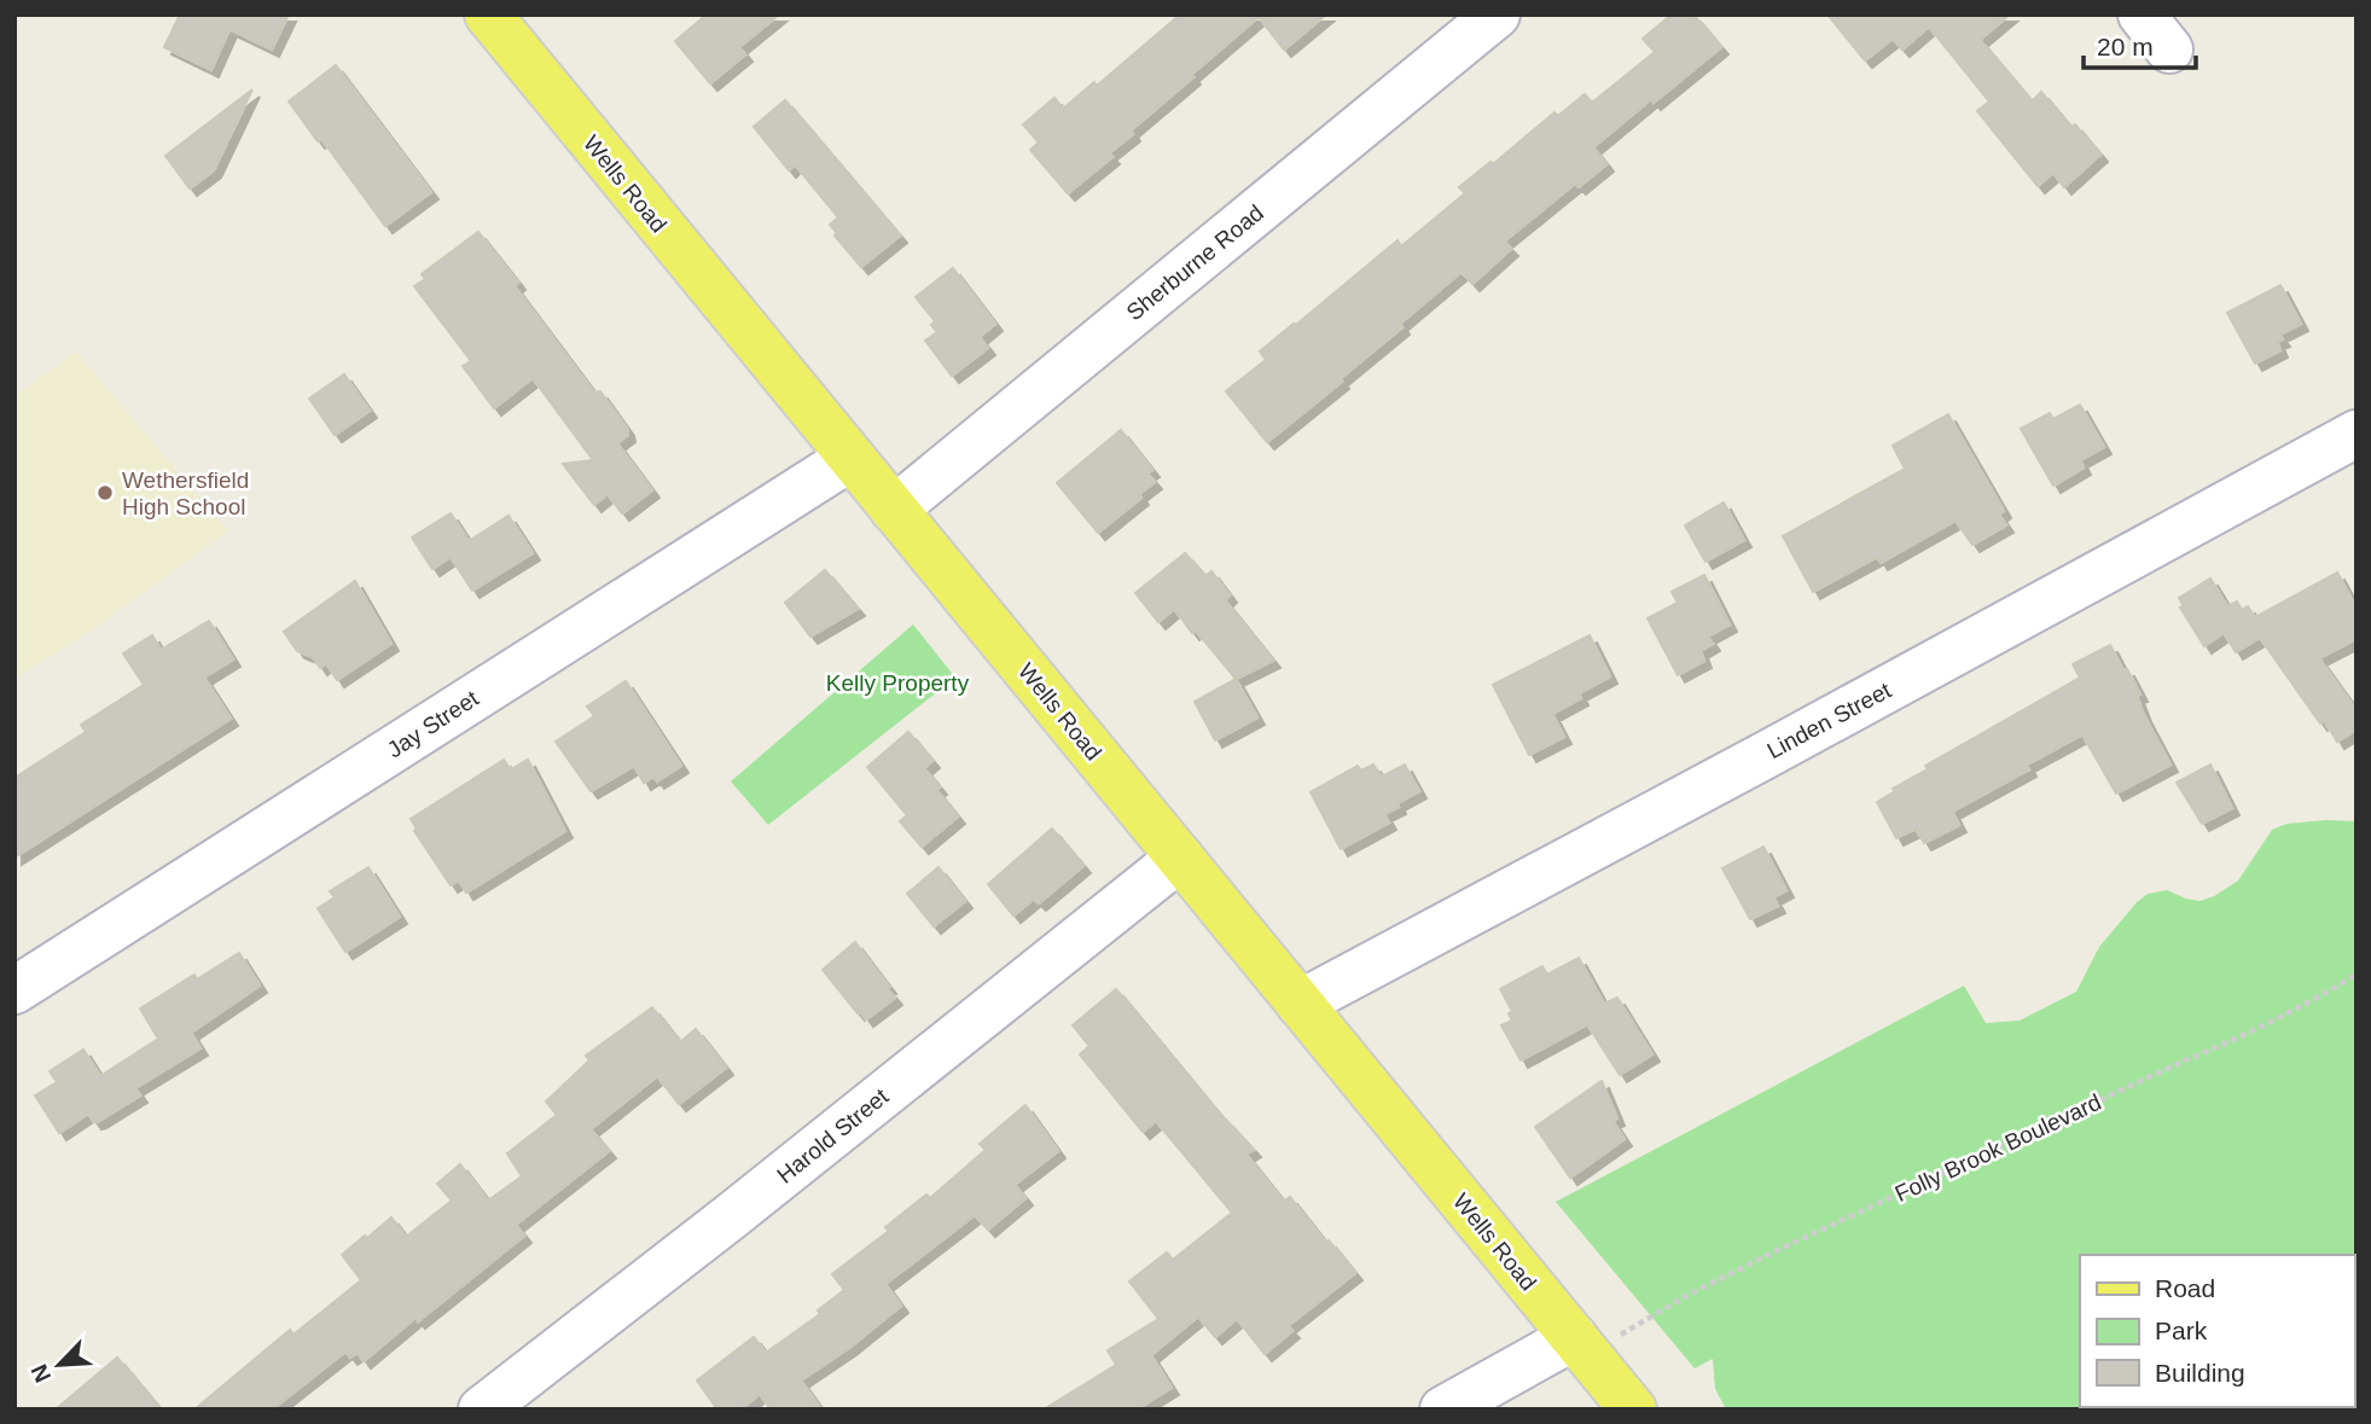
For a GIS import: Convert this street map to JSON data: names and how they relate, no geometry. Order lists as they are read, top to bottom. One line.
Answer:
{"streets":{"main road":["Wells Road"],"street":["Sherburne Road","Linden Street","Jay Street","Harold Street"],"path":["Folly Brook Boulevard"]},"crossings":[["Wells Road","Sherburne Road"],["Wells Road","Linden Street"],["Wells Road","Jay Street"],["Wells Road","Harold Street"]],"parks":["Kelly Property"],"places":["Wethersfield High School"],"legend":["Road","Park","Building"],"scale_bar":"20 m","north":"bottom left"}
